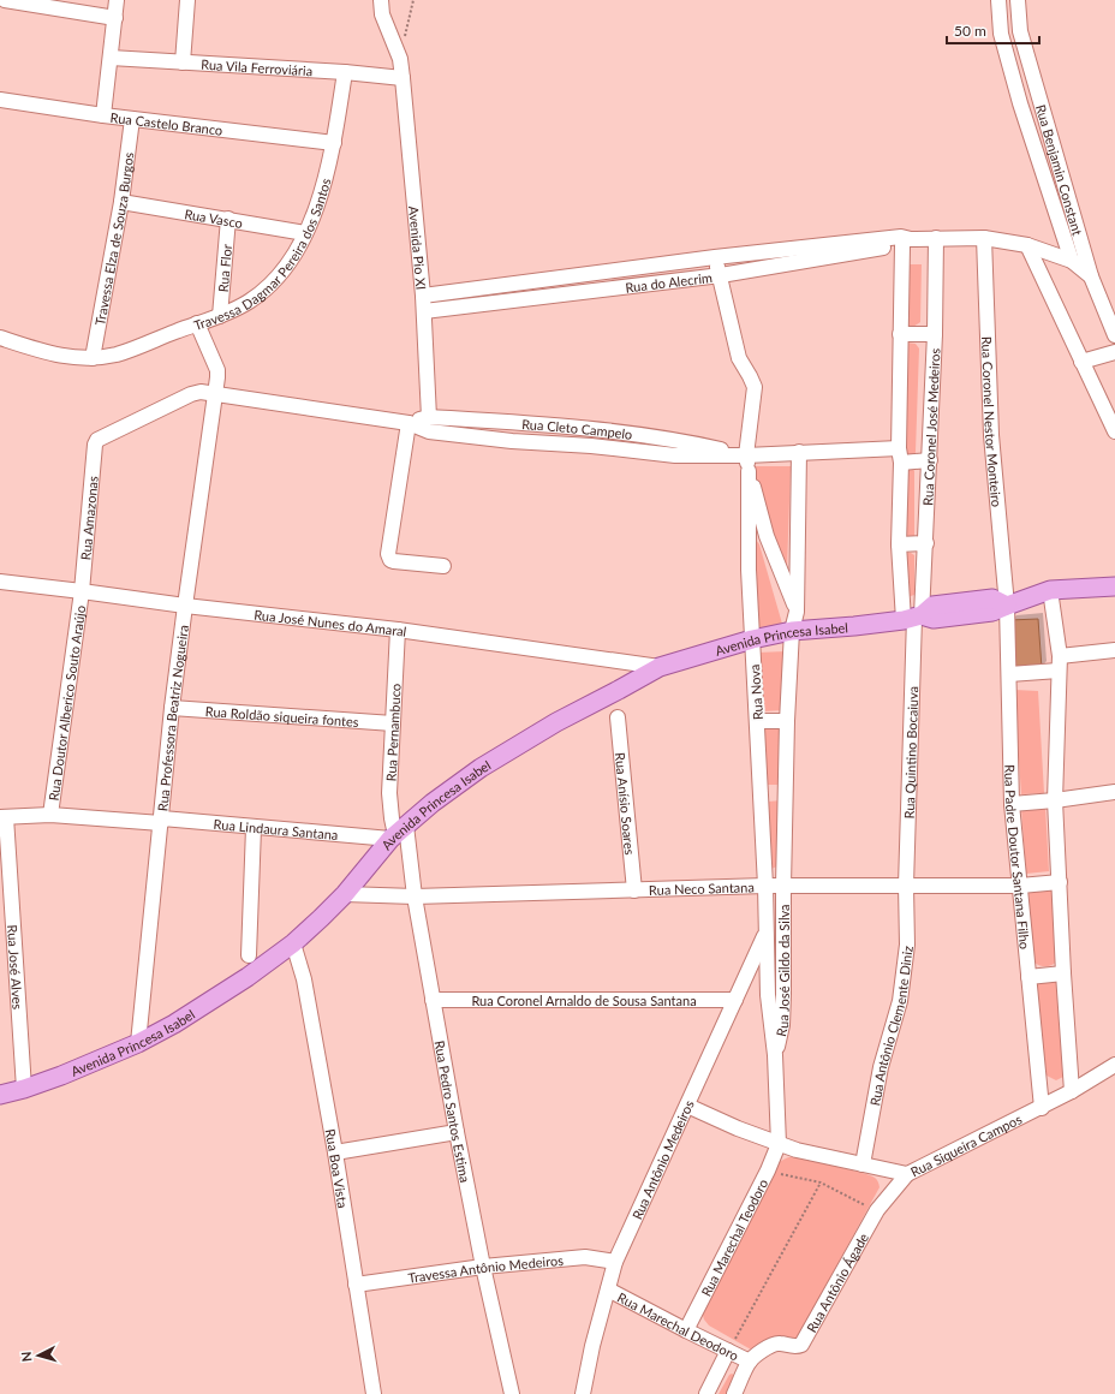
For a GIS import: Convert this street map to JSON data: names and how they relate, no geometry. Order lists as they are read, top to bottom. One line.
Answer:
{"streets":{"main road":["Avenida Princesa Isabel"],"street":["Rua Vila Ferroviária","Rua Castelo Branco","Rua Benjamin Constant","Rua Vasco","Travessa Elza de Souza Burgos","Avenida Pio XI","Travessa Dagmar Pereira dos Santos","Rua Flor","Rua do Alecrim","Rua Coronel Nestor Monteiro","Rua Coronel José Medeiros","Rua Cleto Campelo","Rua Amazonas","Rua José Nunes do Amaral","Rua Nova","Rua Doutor Alberico Souto Araújo","Rua Roldão siqueira fontes","Rua Professora Beatriz Nogueira","Rua Pernambuco","Rua Quintino Bocaiuva","Rua Anísio Soares","Rua Lindaura Santana","Rua Padre Doutor Santana Filho","Rua Neco Santana","Rua José Alves","Rua José Gildo da Silva","Rua Coronel Arnaldo de Sousa Santana","Rua Antônio Clemente Diniz","Rua Pedro Santos Estima","Rua Siqueira Campos","Rua Antônio Medeiros","Rua Boa Vista","Rua Marechal Teodoro","Travessa Antônio Medeiros","Rua Antônio Ágade","Rua Marechal Deodoro"]},"crossings":[["Rua Vila Ferroviária","Avenida Pio XI"],["Rua Vila Ferroviária","Travessa Dagmar Pereira dos Santos"],["Rua Castelo Branco","Travessa Elza de Souza Burgos"],["Rua Castelo Branco","Travessa Dagmar Pereira dos Santos"],["Rua Benjamin Constant","Rua do Alecrim"],["Rua Vasco","Travessa Elza de Souza Burgos"],["Rua Vasco","Travessa Dagmar Pereira dos Santos"],["Rua Vasco","Rua Flor"],["Travessa Elza de Souza Burgos","Travessa Dagmar Pereira dos Santos"],["Avenida Pio XI","Rua do Alecrim"],["Avenida Pio XI","Rua Cleto Campelo"],["Travessa Dagmar Pereira dos Santos","Rua Flor"],["Travessa Dagmar Pereira dos Santos","Rua Professora Beatriz Nogueira"],["Rua do Alecrim","Rua Coronel Nestor Monteiro"],["Rua do Alecrim","Rua Coronel José Medeiros"],["Rua do Alecrim","Rua Nova"],["Rua Coronel Nestor Monteiro","Avenida Princesa Isabel"],["Rua Coronel Nestor Monteiro","Rua Padre Doutor Santana Filho"],["Rua Coronel José Medeiros","Rua Cleto Campelo"],["Rua Coronel José Medeiros","Avenida Princesa Isabel"],["Rua Coronel José Medeiros","Rua Quintino Bocaiuva"],["Rua Cleto Campelo","Rua Amazonas"],["Rua Cleto Campelo","Rua Nova"],["Rua Cleto Campelo","Rua Professora Beatriz Nogueira"],["Rua Amazonas","Rua José Nunes do Amaral"],["Rua Amazonas","Rua Doutor Alberico Souto Araújo"],["Rua José Nunes do Amaral","Avenida Princesa Isabel"],["Rua José Nunes do Amaral","Rua Doutor Alberico Souto Araújo"],["Rua José Nunes do Amaral","Rua Professora Beatriz Nogueira"],["Rua José Nunes do Amaral","Rua Pernambuco"],["Avenida Princesa Isabel","Rua Nova"],["Avenida Princesa Isabel","Rua Professora Beatriz Nogueira"],["Avenida Princesa Isabel","Rua Pernambuco"],["Avenida Princesa Isabel","Rua Quintino Bocaiuva"],["Avenida Princesa Isabel","Rua Lindaura Santana"],["Avenida Princesa Isabel","Rua Padre Doutor Santana Filho"],["Avenida Princesa Isabel","Rua Neco Santana"],["Avenida Princesa Isabel","Rua José Alves"],["Avenida Princesa Isabel","Rua Pedro Santos Estima"],["Avenida Princesa Isabel","Rua Boa Vista"],["Rua Nova","Rua Neco Santana"],["Rua Nova","Rua José Gildo da Silva"],["Rua Doutor Alberico Souto Araújo","Rua Lindaura Santana"],["Rua Roldão siqueira fontes","Rua Professora Beatriz Nogueira"],["Rua Roldão siqueira fontes","Rua Pernambuco"],["Rua Professora Beatriz Nogueira","Rua Lindaura Santana"],["Rua Pernambuco","Rua Lindaura Santana"],["Rua Pernambuco","Rua Pedro Santos Estima"],["Rua Quintino Bocaiuva","Rua Neco Santana"],["Rua Quintino Bocaiuva","Rua Antônio Clemente Diniz"],["Rua Anísio Soares","Rua Neco Santana"],["Rua Lindaura Santana","Rua José Alves"],["Rua Lindaura Santana","Rua Pedro Santos Estima"],["Rua Padre Doutor Santana Filho","Rua Neco Santana"],["Rua Padre Doutor Santana Filho","Rua Siqueira Campos"],["Rua Neco Santana","Rua José Gildo da Silva"],["Rua Neco Santana","Rua Antônio Clemente Diniz"],["Rua Neco Santana","Rua Pedro Santos Estima"],["Rua José Gildo da Silva","Rua Siqueira Campos"],["Rua José Gildo da Silva","Rua Antônio Medeiros"],["Rua José Gildo da Silva","Rua Marechal Teodoro"],["Rua Coronel Arnaldo de Sousa Santana","Rua Pedro Santos Estima"],["Rua Coronel Arnaldo de Sousa Santana","Rua Antônio Medeiros"],["Rua Antônio Clemente Diniz","Rua Siqueira Campos"],["Rua Pedro Santos Estima","Travessa Antônio Medeiros"],["Rua Siqueira Campos","Rua Antônio Medeiros"],["Rua Siqueira Campos","Rua Marechal Teodoro"],["Rua Siqueira Campos","Rua Antônio Ágade"],["Rua Antônio Medeiros","Travessa Antônio Medeiros"],["Rua Antônio Medeiros","Rua Marechal Deodoro"],["Rua Boa Vista","Travessa Antônio Medeiros"],["Rua Marechal Teodoro","Rua Marechal Deodoro"],["Rua Antônio Ágade","Rua Marechal Deodoro"]],"scale_bar":"50 m","north":"left"}
